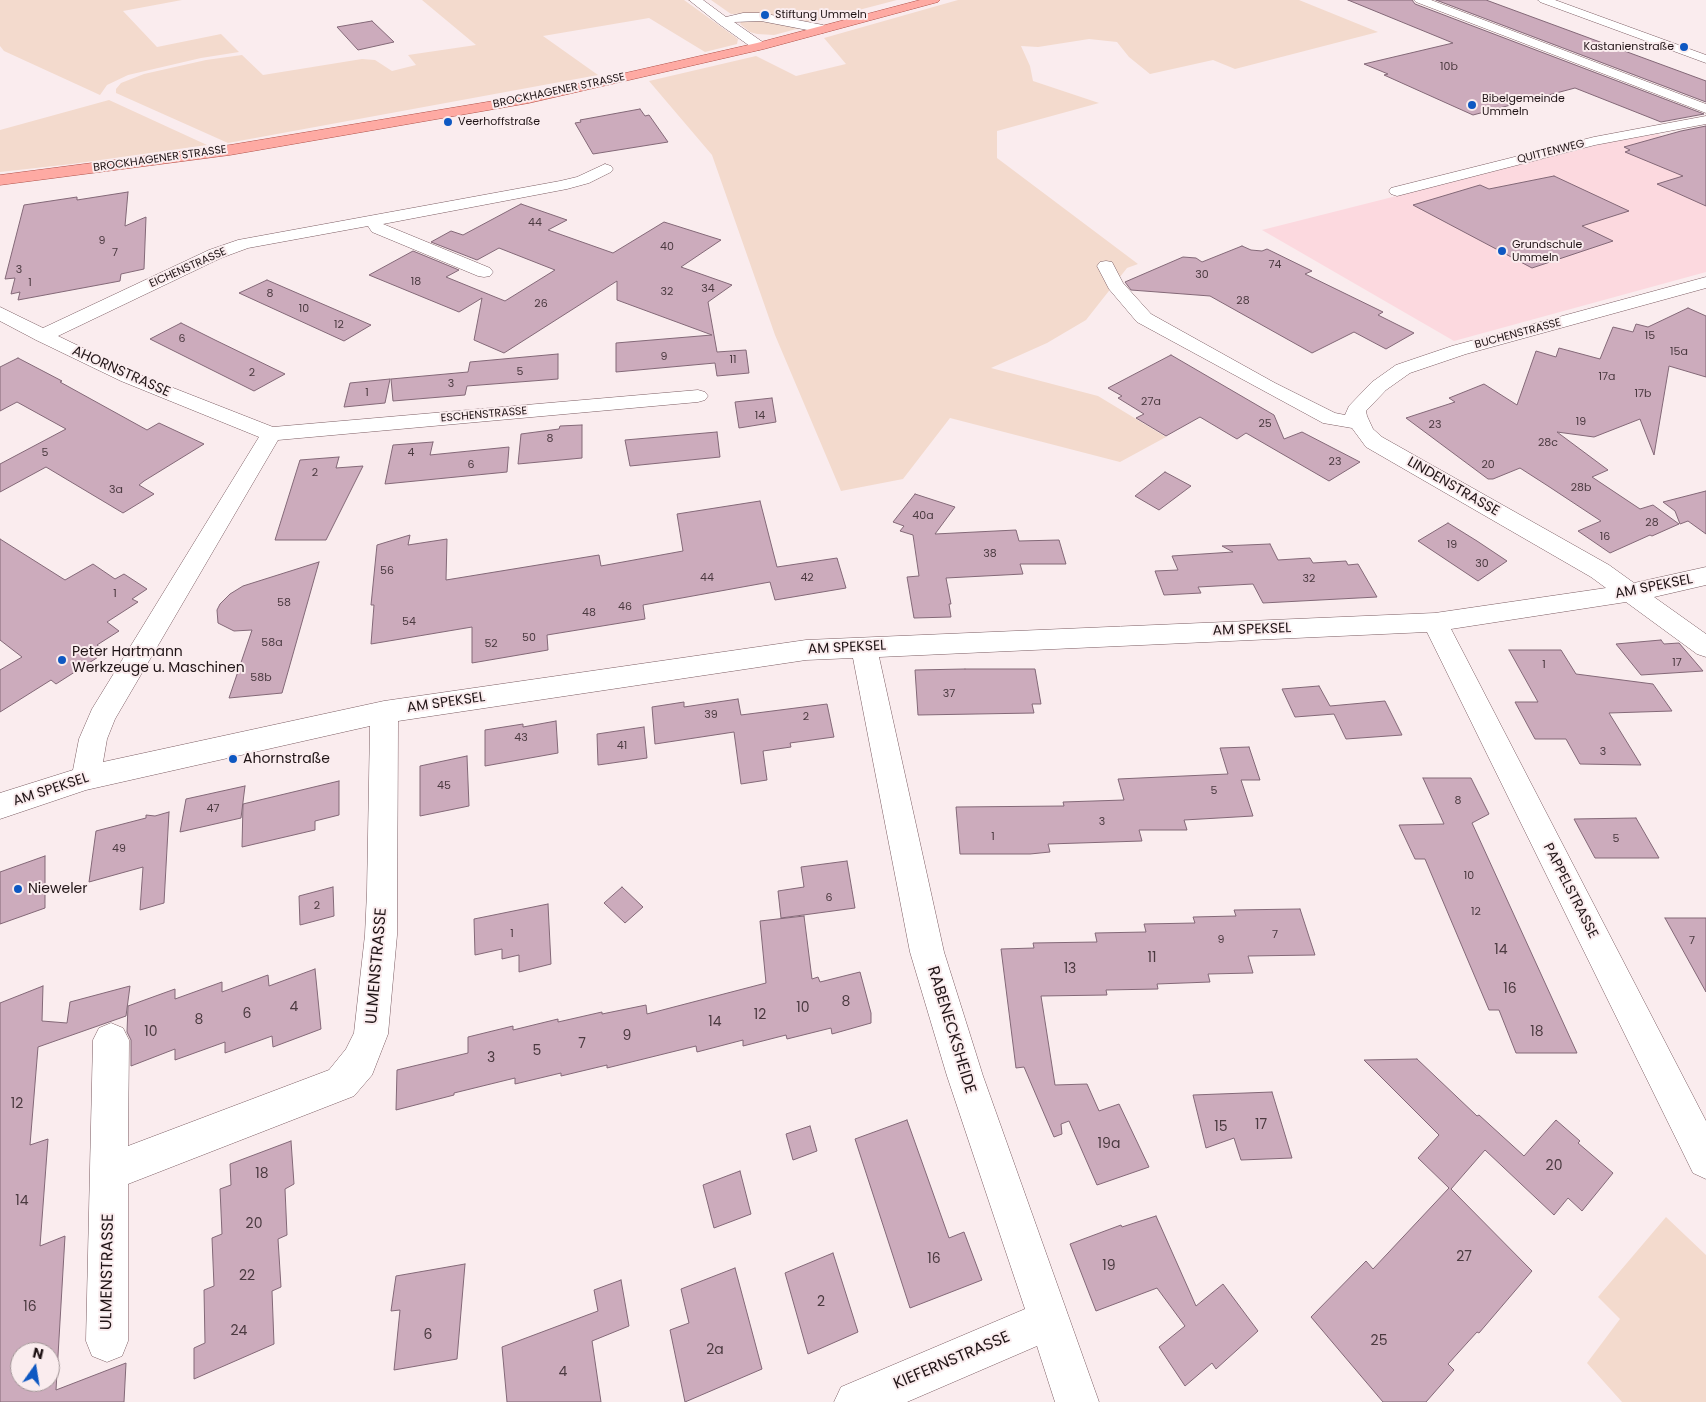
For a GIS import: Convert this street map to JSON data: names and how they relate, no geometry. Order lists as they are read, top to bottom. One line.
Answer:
{"streets":{"main road":["BROCKHAGENER STRASSE"],"street":["QUITTENWEG","EICHENSTRASSE","BUCHENSTRASSE","AHORNSTRASSE","ESCHENSTRASSE","LINDENSTRASSE","AM SPEKSEL","PAPPELSTRASSE","ULMENSTRASSE","RABENECKSHEIDE","KIEFERNSTRASSE"]},"crossings":[["EICHENSTRASSE","AHORNSTRASSE"],["BUCHENSTRASSE","LINDENSTRASSE"],["AHORNSTRASSE","ESCHENSTRASSE"],["LINDENSTRASSE","AM SPEKSEL"],["AM SPEKSEL","PAPPELSTRASSE"],["AM SPEKSEL","ULMENSTRASSE"],["AM SPEKSEL","RABENECKSHEIDE"],["RABENECKSHEIDE","KIEFERNSTRASSE"]],"places":["Stiftung Ummeln","Kastanienstraße","Bibelgemeinde Ummeln","Veerhoffstraße","Grundschule Ummeln","Peter Hartmann Werkzeuge u. Maschinen","Ahornstraße","Nieweler"],"house_numbers":["10b","44","9","40","7","74","3","30","18","1","34","32","8","28","26","10","12","15","6","15a","9","11","5","2","17a","3","1","17b","27a","14","19","25","23","8","28c","5","4","23","6","20","2","28b","3a","40a","28","16","19","38","30","56","44","42","32","1","58","46","48","54","50","58a","52","17","1","58b","37","39","2","43","41","3","45","5","8","47","3","1","5","49","10","6","2","12","1","7","9","7","14","11","13","16","8","4","10","6","12","8","14","10","18","9","7","5","3","12","17","15","19a","20","18","14","20","27","16","19","22","2","16","24","6","25","2a","4"],"north":"top"}
